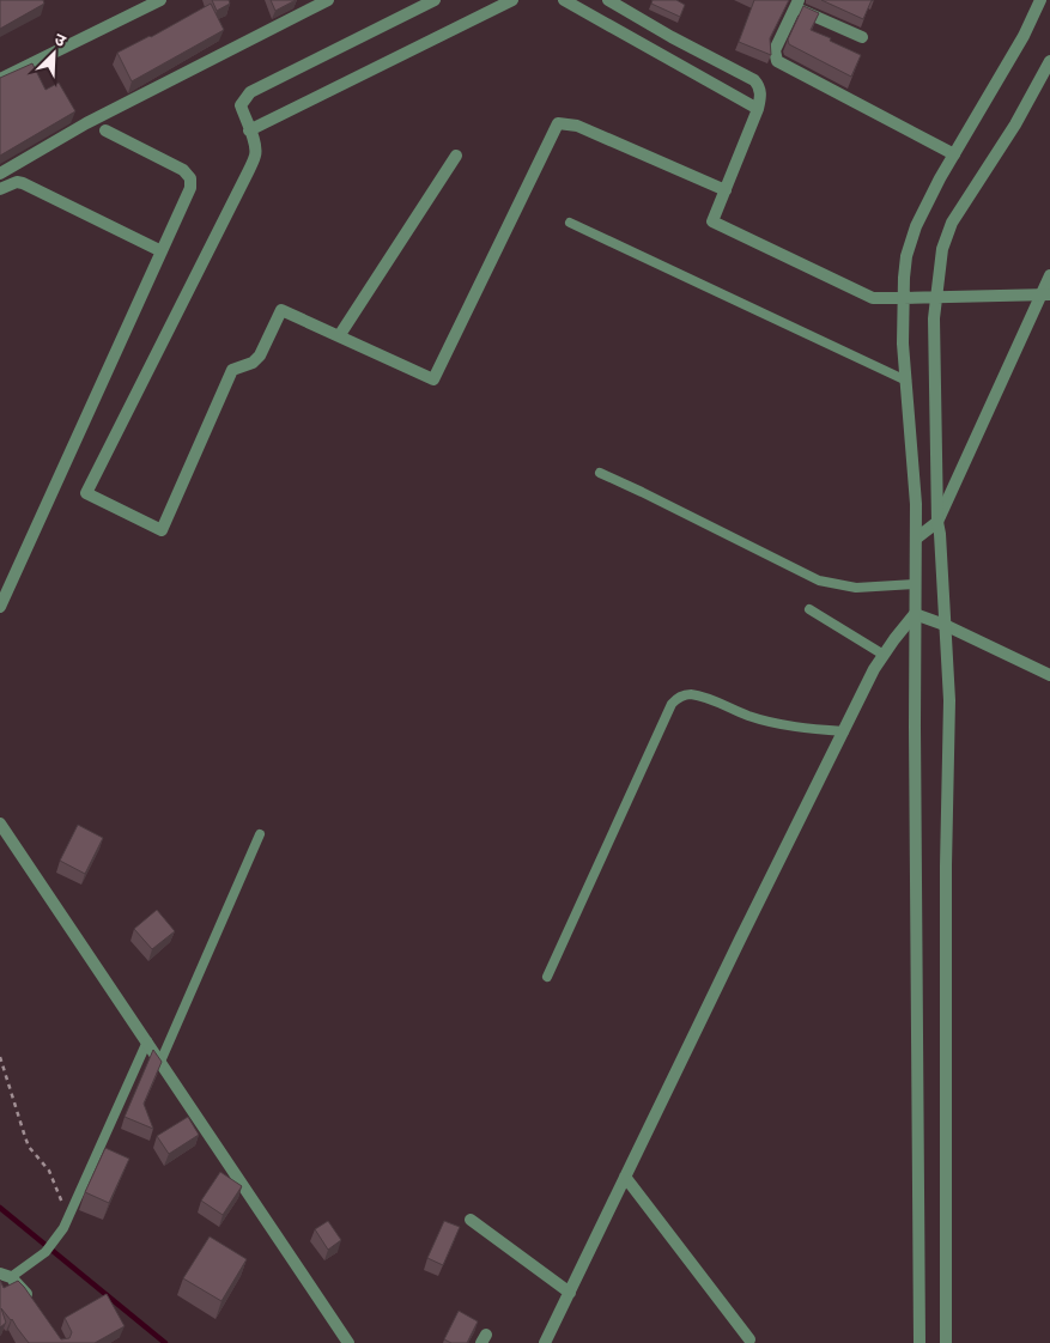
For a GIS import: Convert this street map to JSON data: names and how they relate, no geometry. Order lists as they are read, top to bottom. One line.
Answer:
{"north":"top right"}
